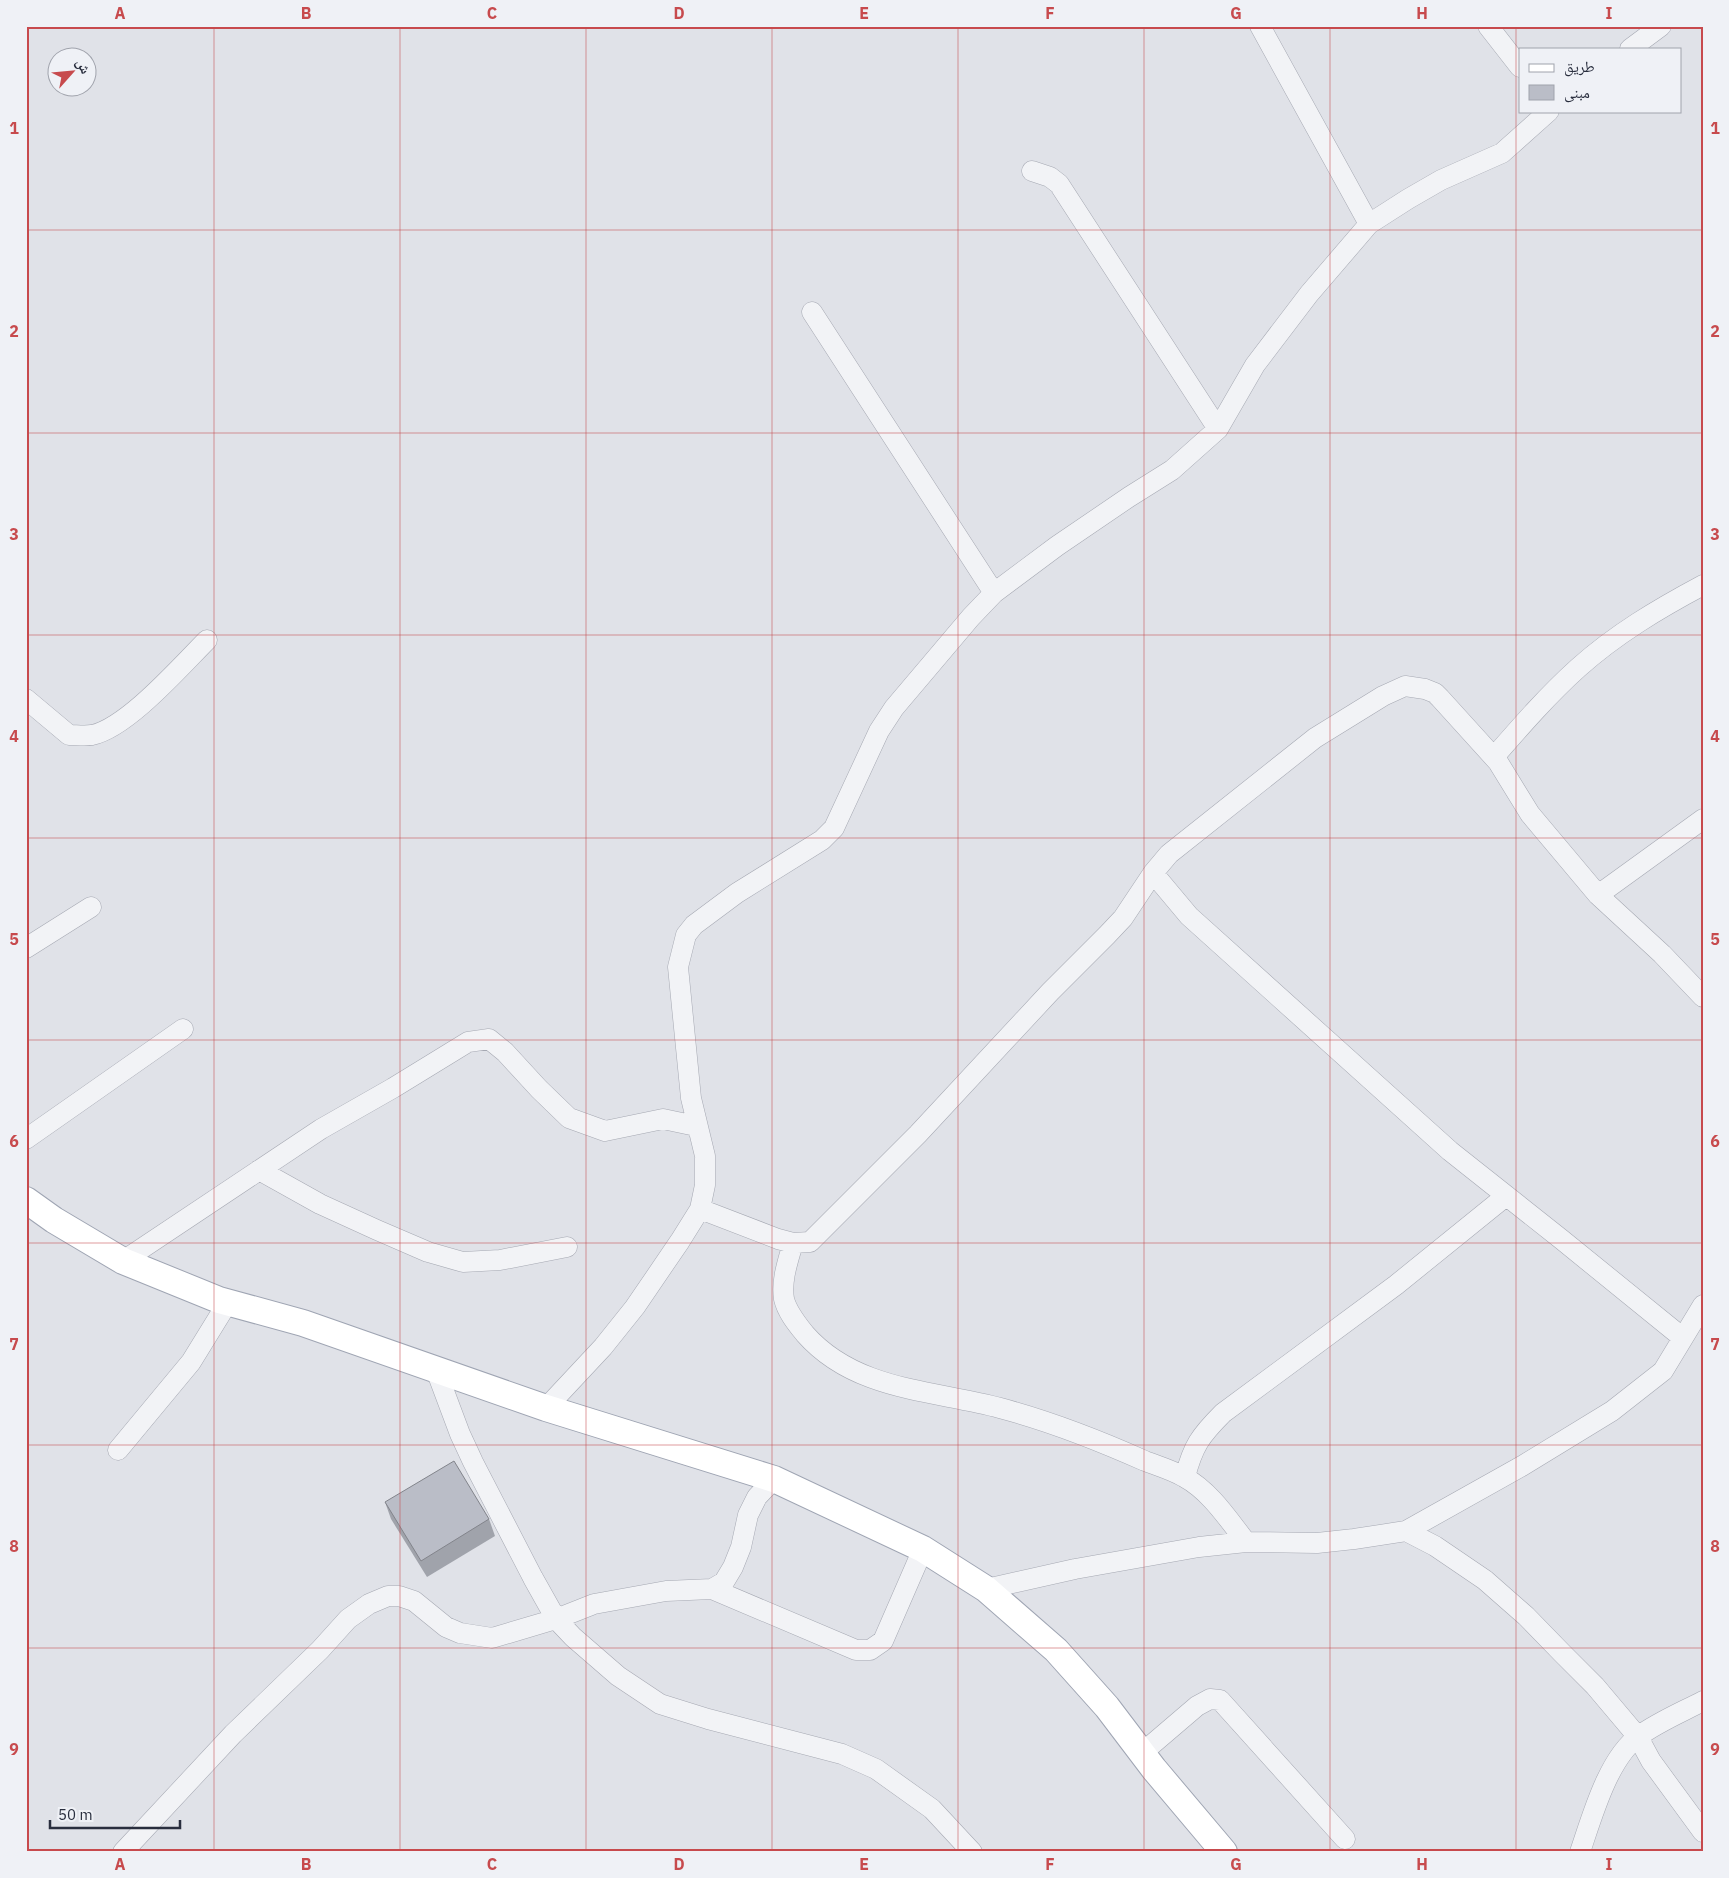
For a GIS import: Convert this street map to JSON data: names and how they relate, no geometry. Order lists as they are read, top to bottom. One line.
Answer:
{"legend":["طريق","مبنى"],"scale_bar":"50 m","north":"top right","grid":{"columns":["A","B","C","D","E","F","G","H","I"],"rows":["1","2","3","4","5","6","7","8","9"]}}
